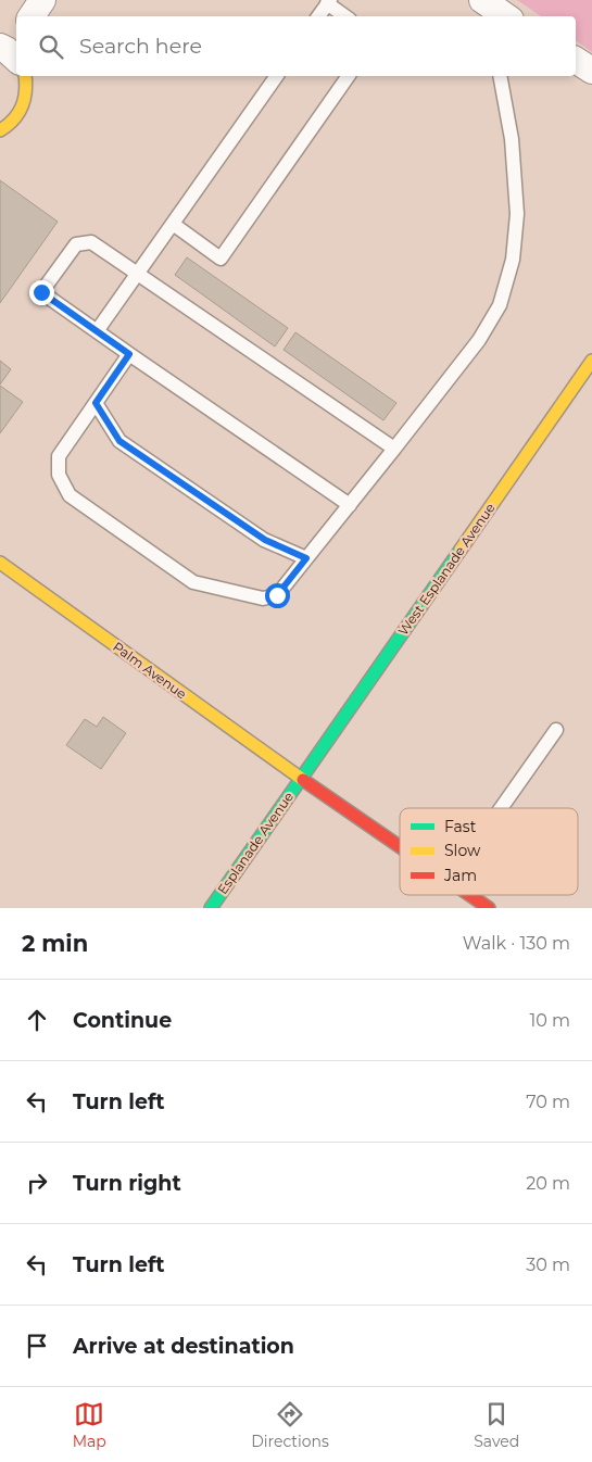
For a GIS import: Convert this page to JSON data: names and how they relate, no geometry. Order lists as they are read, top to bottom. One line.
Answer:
{"streets":{"street":["West Esplanade Avenue","Palm Avenue","Esplanade Avenue"]},"crossings":[["West Esplanade Avenue","Palm Avenue"],["West Esplanade Avenue","Esplanade Avenue"],["Palm Avenue","Esplanade Avenue"]],"legend":["Fast","Slow","Jam"],"page":{"search":"Search here","heading":["2 min","Walk · 130 m"],"list":[["Continue","10 m"],["Turn left","70 m"],["Turn right","20 m"],["Turn left","30 m"],"Arrive at destination"],"nav":["Map","Directions","Saved"]}}
